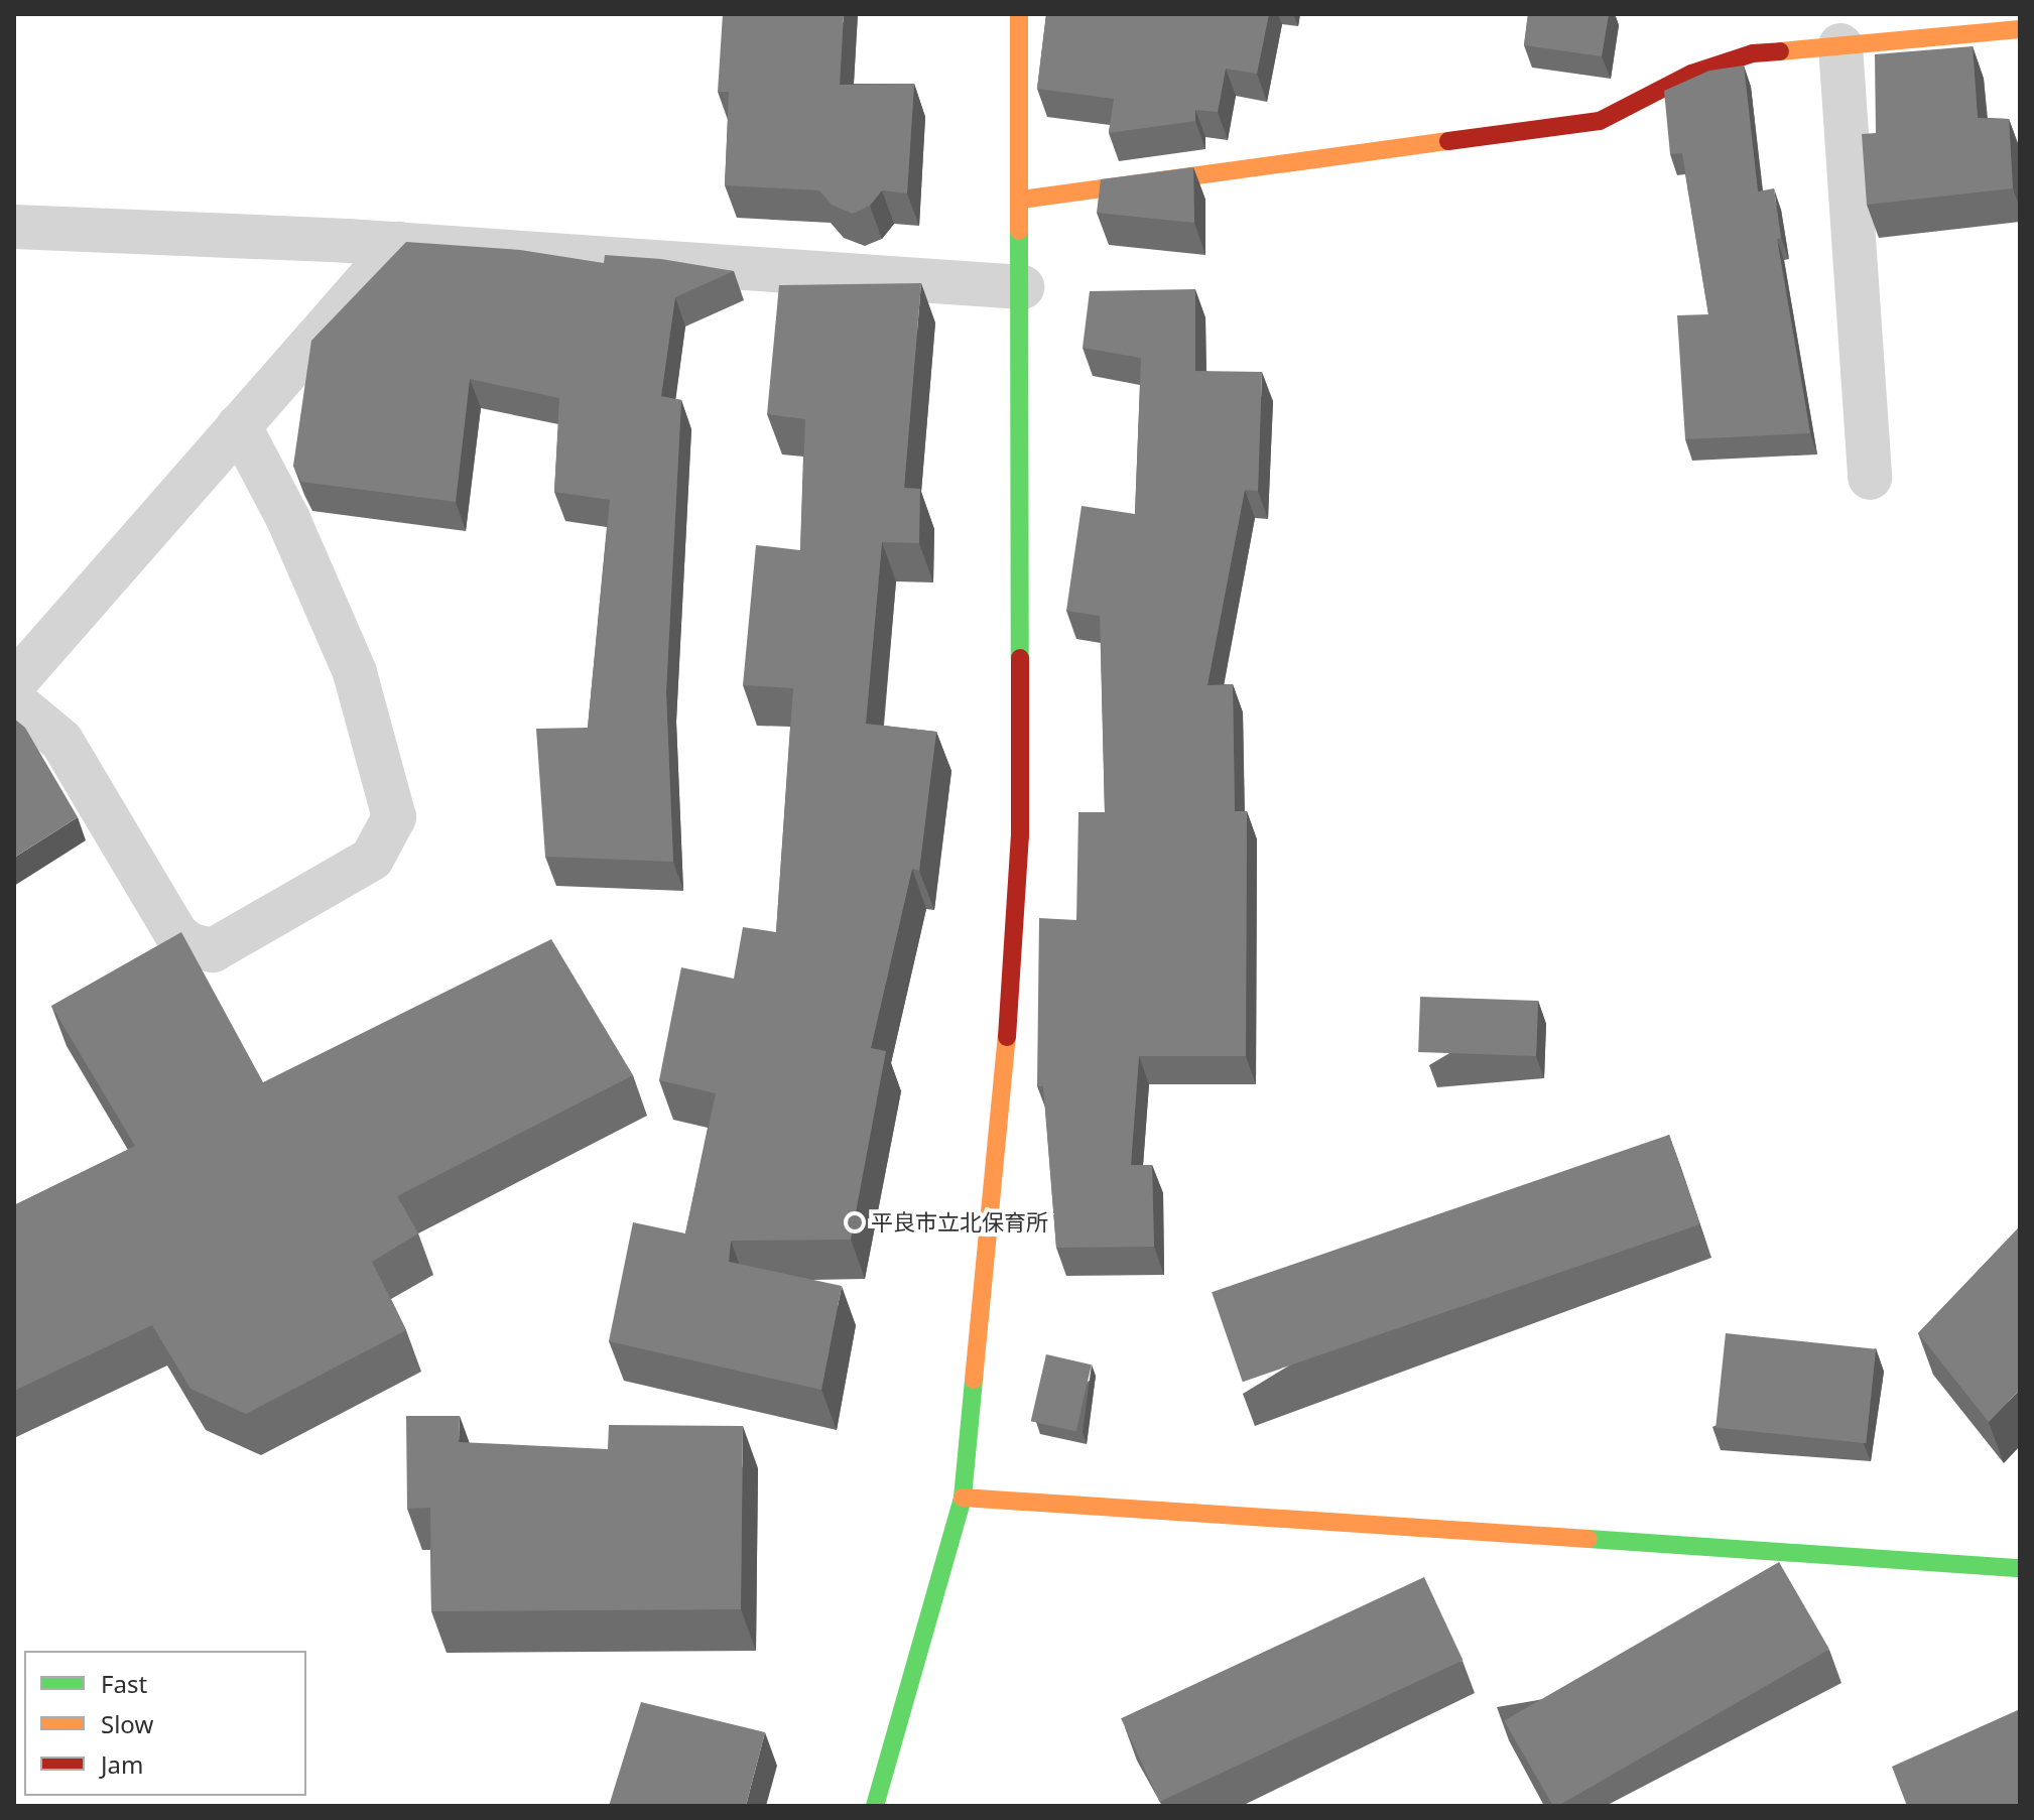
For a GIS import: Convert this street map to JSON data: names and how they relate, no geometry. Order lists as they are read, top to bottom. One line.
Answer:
{"places":["平良市立北保育所"],"legend":["Fast","Slow","Jam"]}
